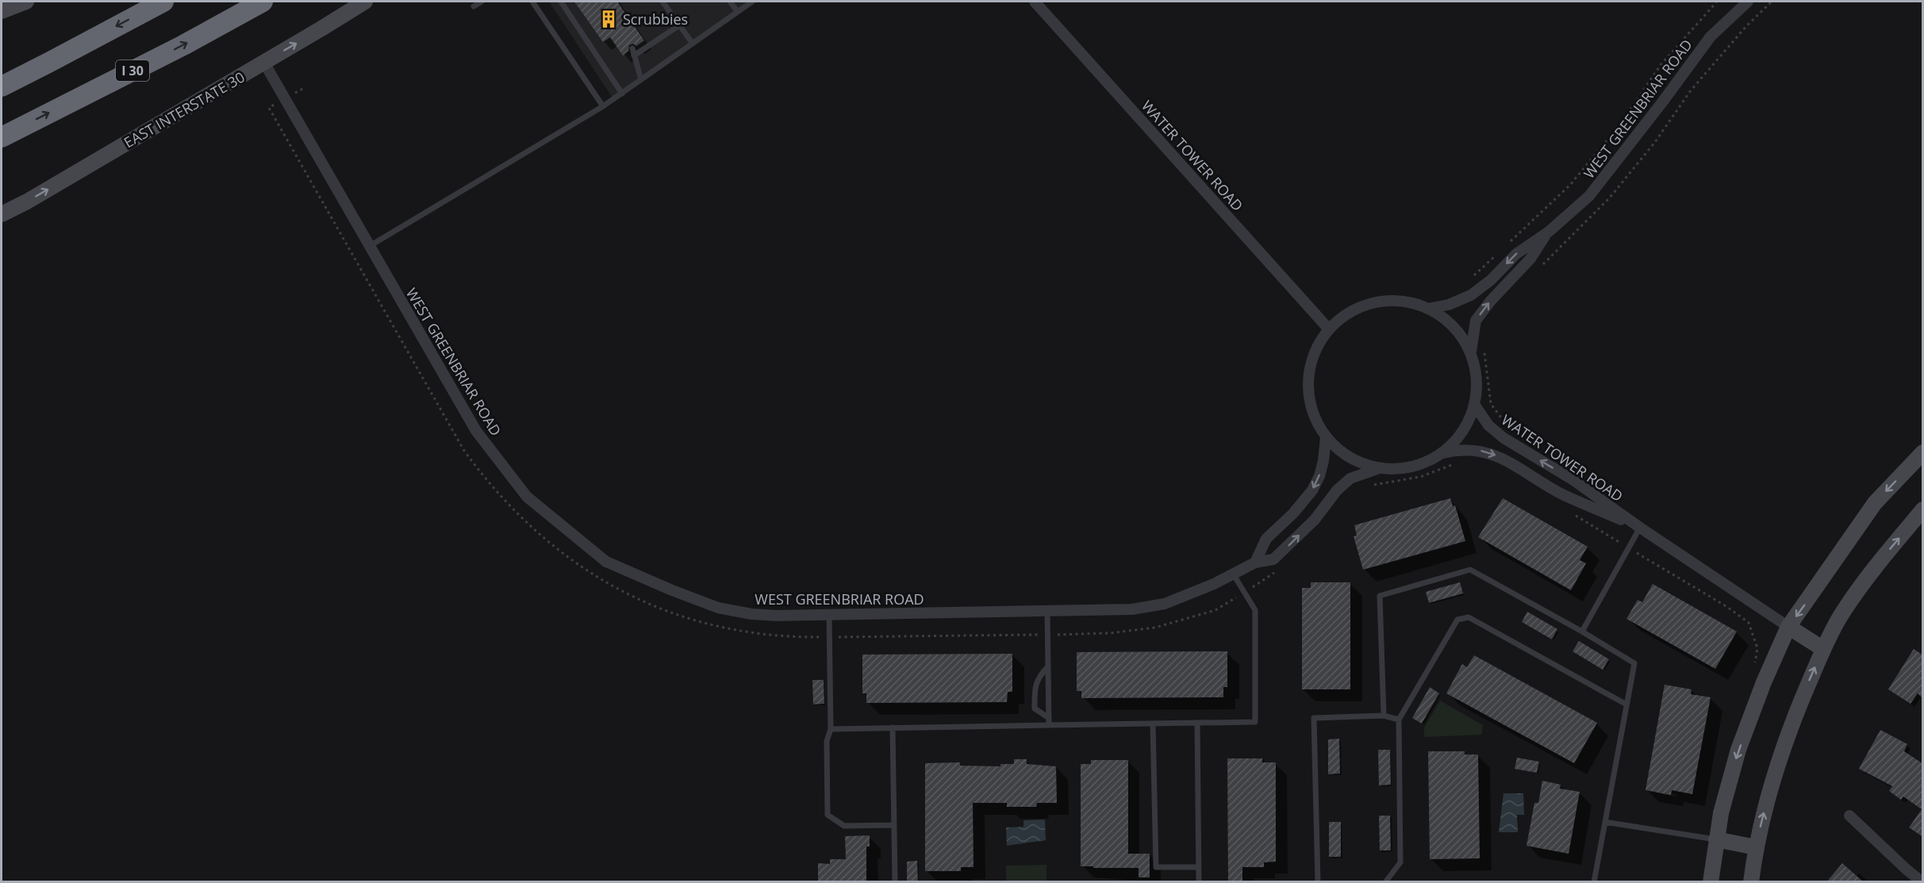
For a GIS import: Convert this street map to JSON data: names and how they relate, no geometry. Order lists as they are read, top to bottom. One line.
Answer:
{"streets":{"highway":["I 30"],"street":["WEST GREENBRIAR ROAD","EAST INTERSTATE 30","WATER TOWER ROAD"]},"crossings":[["WEST GREENBRIAR ROAD","EAST INTERSTATE 30"],["WEST GREENBRIAR ROAD","WATER TOWER ROAD"]],"one_way":["EAST INTERSTATE 30"],"places":{"building":["Scrubbies"]}}
